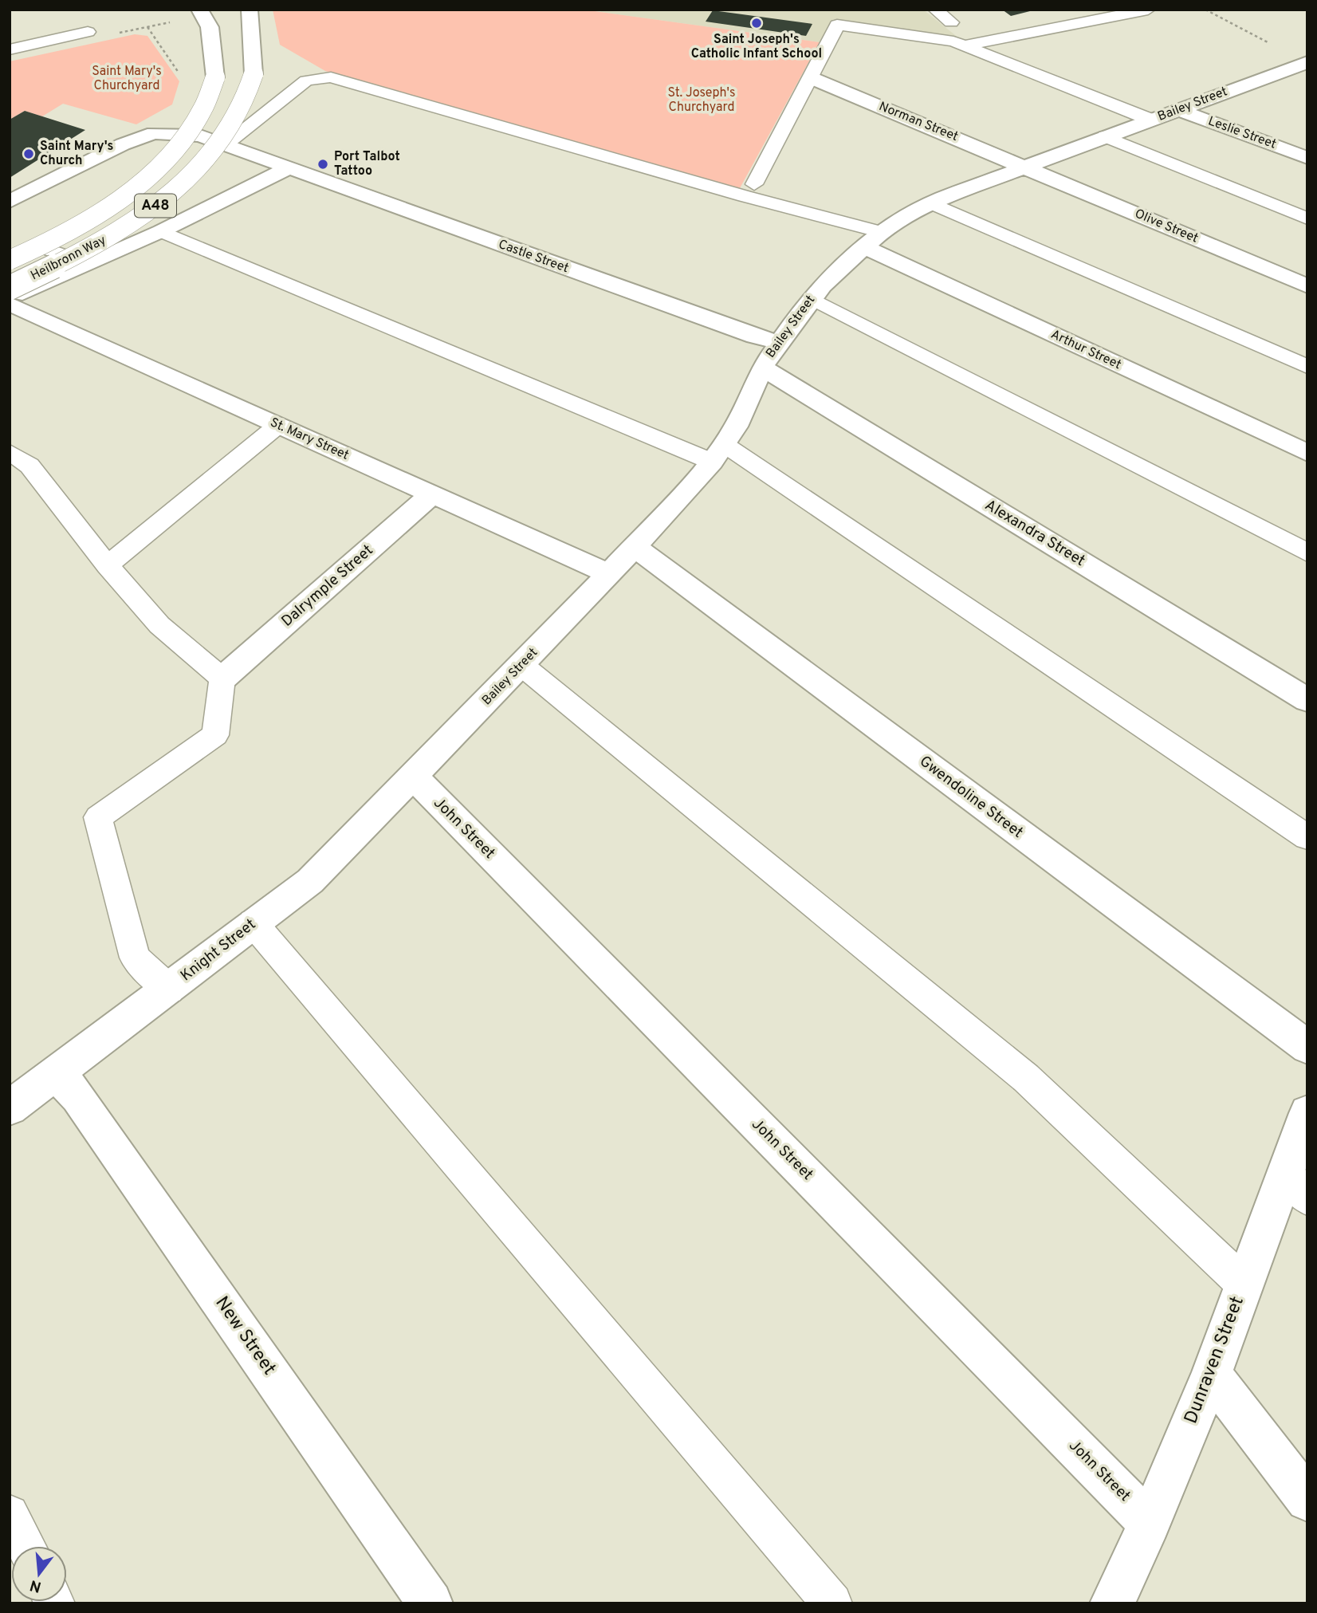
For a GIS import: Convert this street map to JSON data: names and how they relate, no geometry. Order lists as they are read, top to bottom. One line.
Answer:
{"streets":{"street":["Bailey Street","Norman Street","Leslie Street","A48","Olive Street","Castle Street","Heilbronn Way","Arthur Street","St. Mary Street","Alexandra Street","Dalrymple Street","Gwendoline Street","John Street","Knight Street","New Street","Dunraven Street"]},"crossings":[["Bailey Street","Norman Street"],["Bailey Street","Leslie Street"],["Bailey Street","Olive Street"],["Bailey Street","Castle Street"],["Bailey Street","Arthur Street"],["Bailey Street","St. Mary Street"],["Bailey Street","Alexandra Street"],["Bailey Street","Gwendoline Street"],["Bailey Street","John Street"],["Bailey Street","Knight Street"],["Norman Street","Olive Street"],["St. Mary Street","Dalrymple Street"],["John Street","Knight Street"],["John Street","Dunraven Street"],["Knight Street","New Street"]],"parks":["Saint Mary's Churchyard","St. Joseph's Churchyard"],"places":["Saint Joseph's Catholic Infant School","Saint Mary's Church","Port Talbot Tattoo"],"north":"bottom"}
